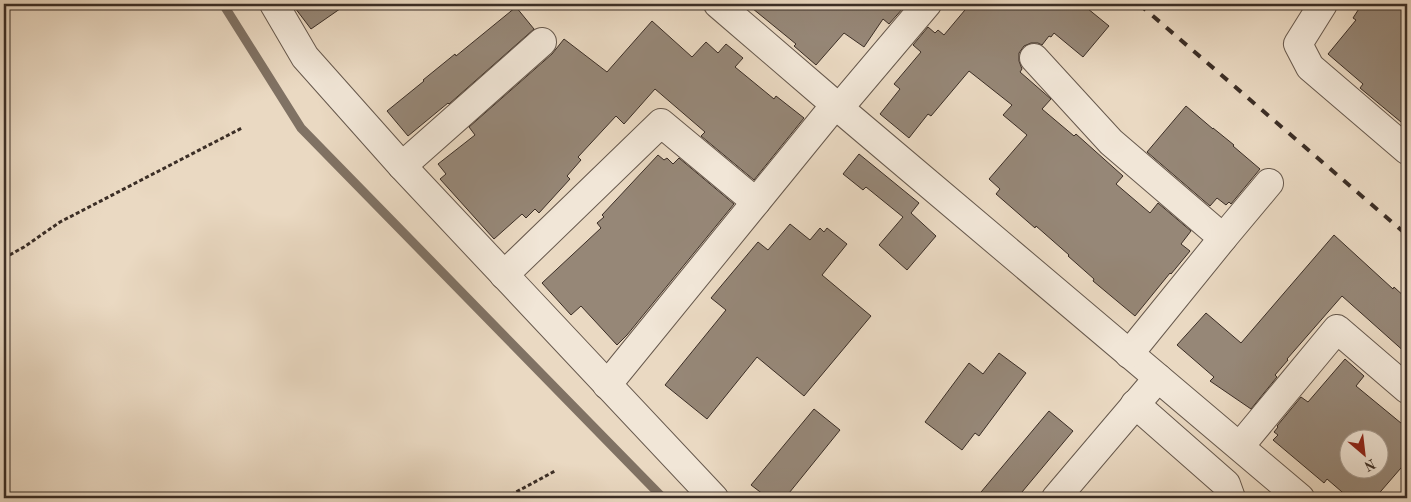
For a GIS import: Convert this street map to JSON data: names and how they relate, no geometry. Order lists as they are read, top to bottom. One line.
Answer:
{"north":"bottom right"}
